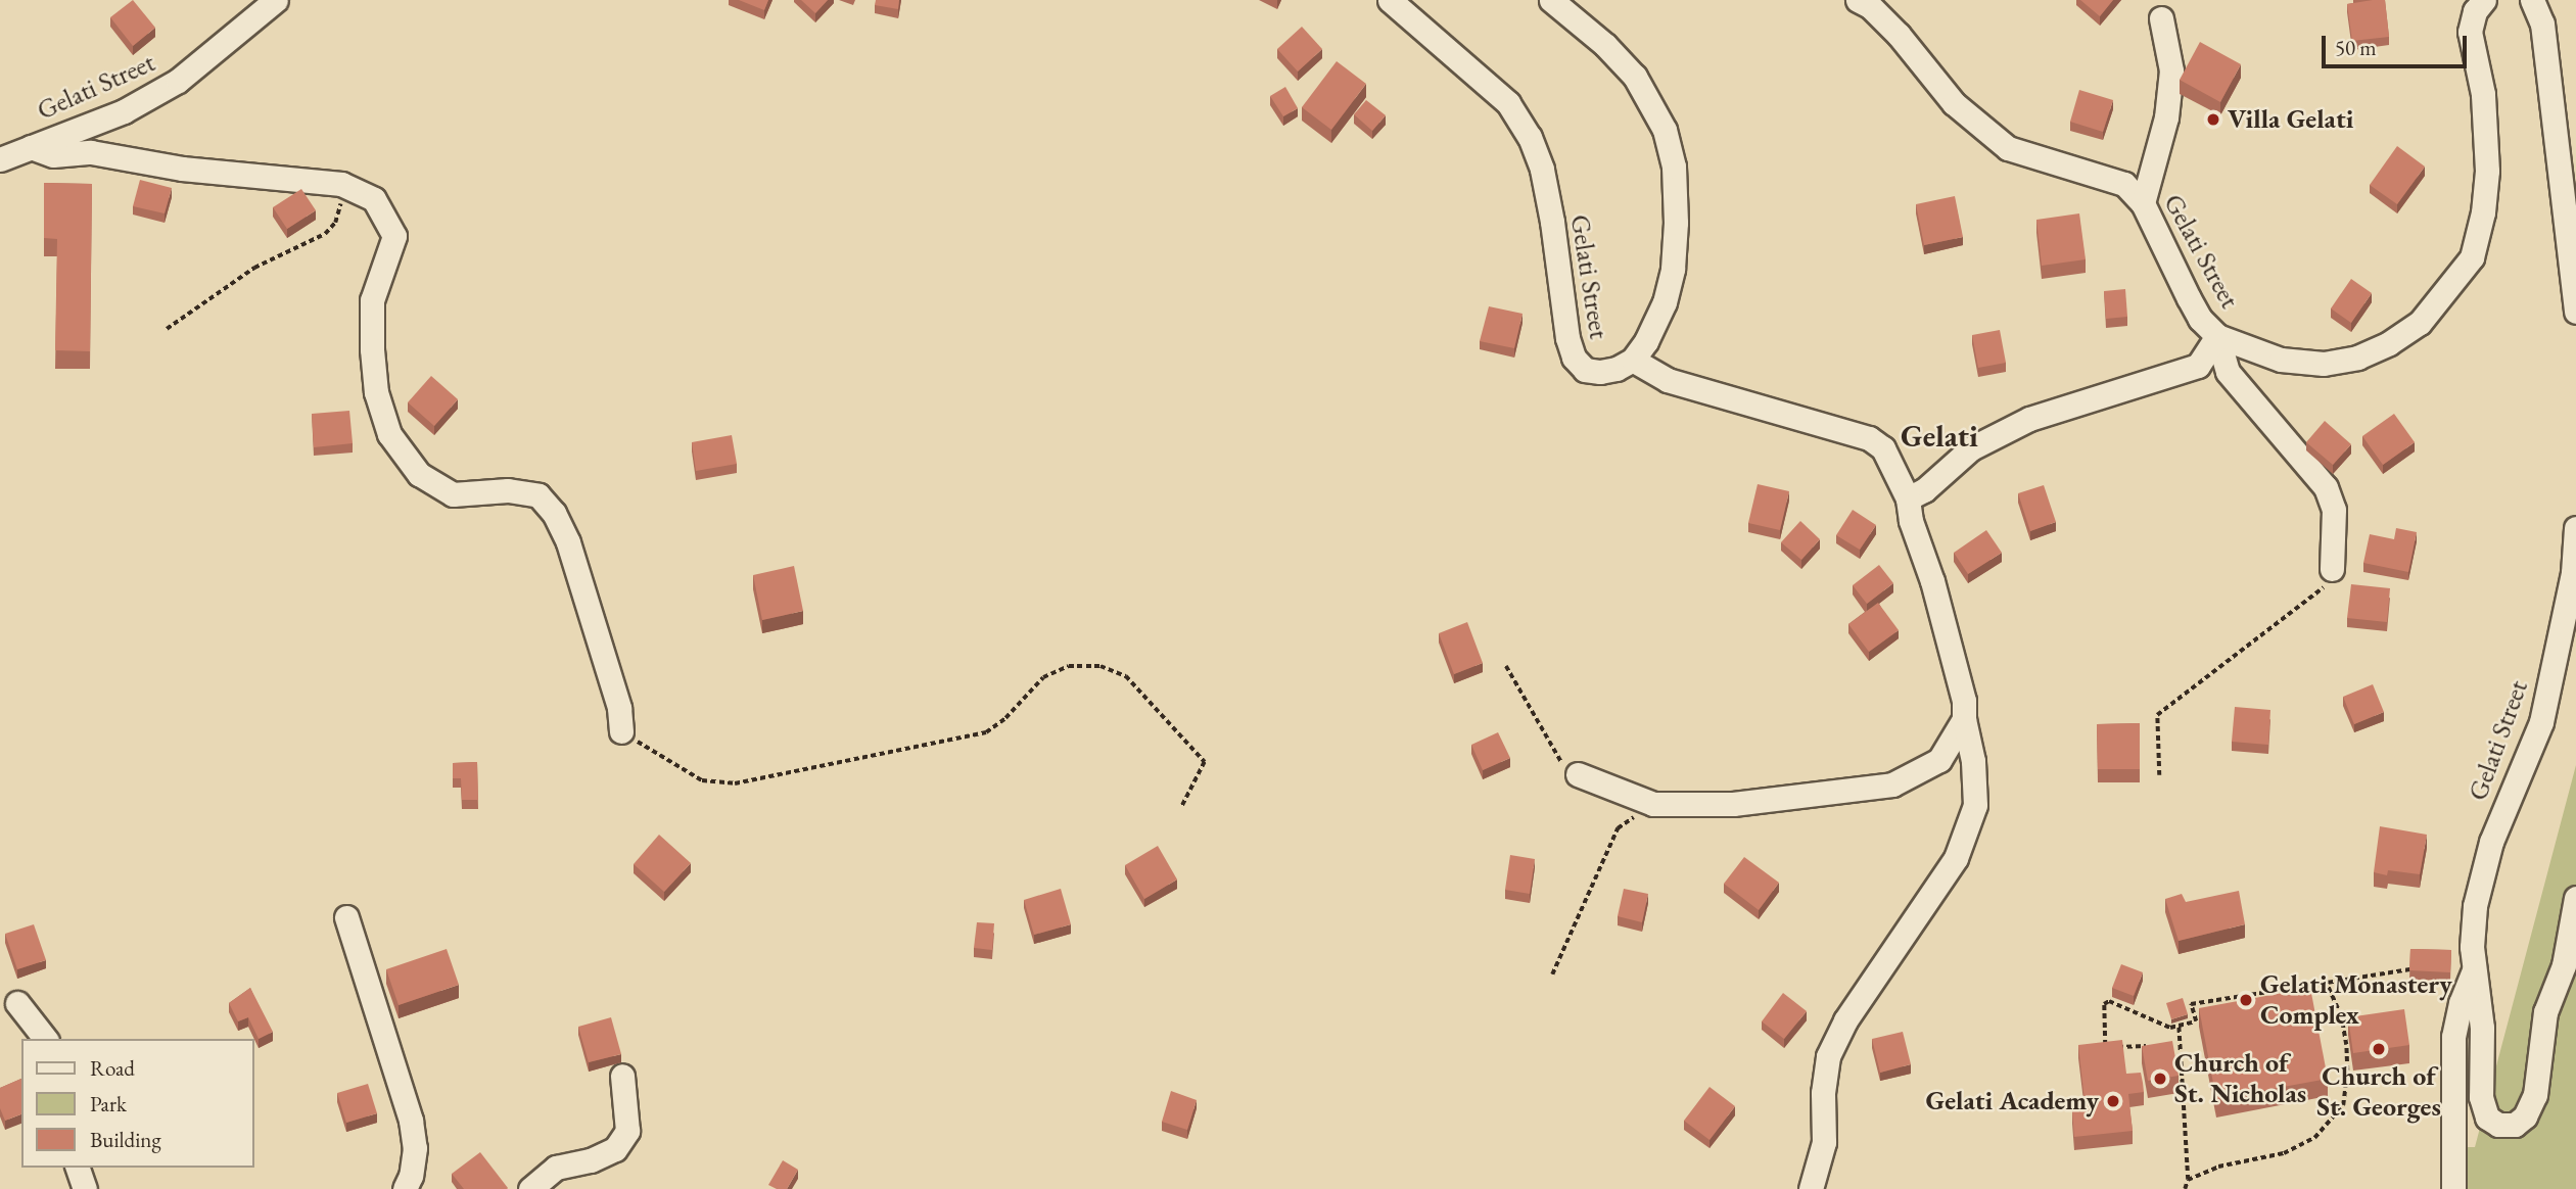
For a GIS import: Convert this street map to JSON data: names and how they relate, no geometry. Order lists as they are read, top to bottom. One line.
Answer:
{"streets":{"street":["Gelati Street"]},"districts":["Gelati"],"places":["Villa Gelati","Gelati Monastery Complex","Church of St. Georges","Church of St. Nicholas","Gelati Academy"],"legend":["Road","Park","Building"],"scale_bar":"50 m"}
